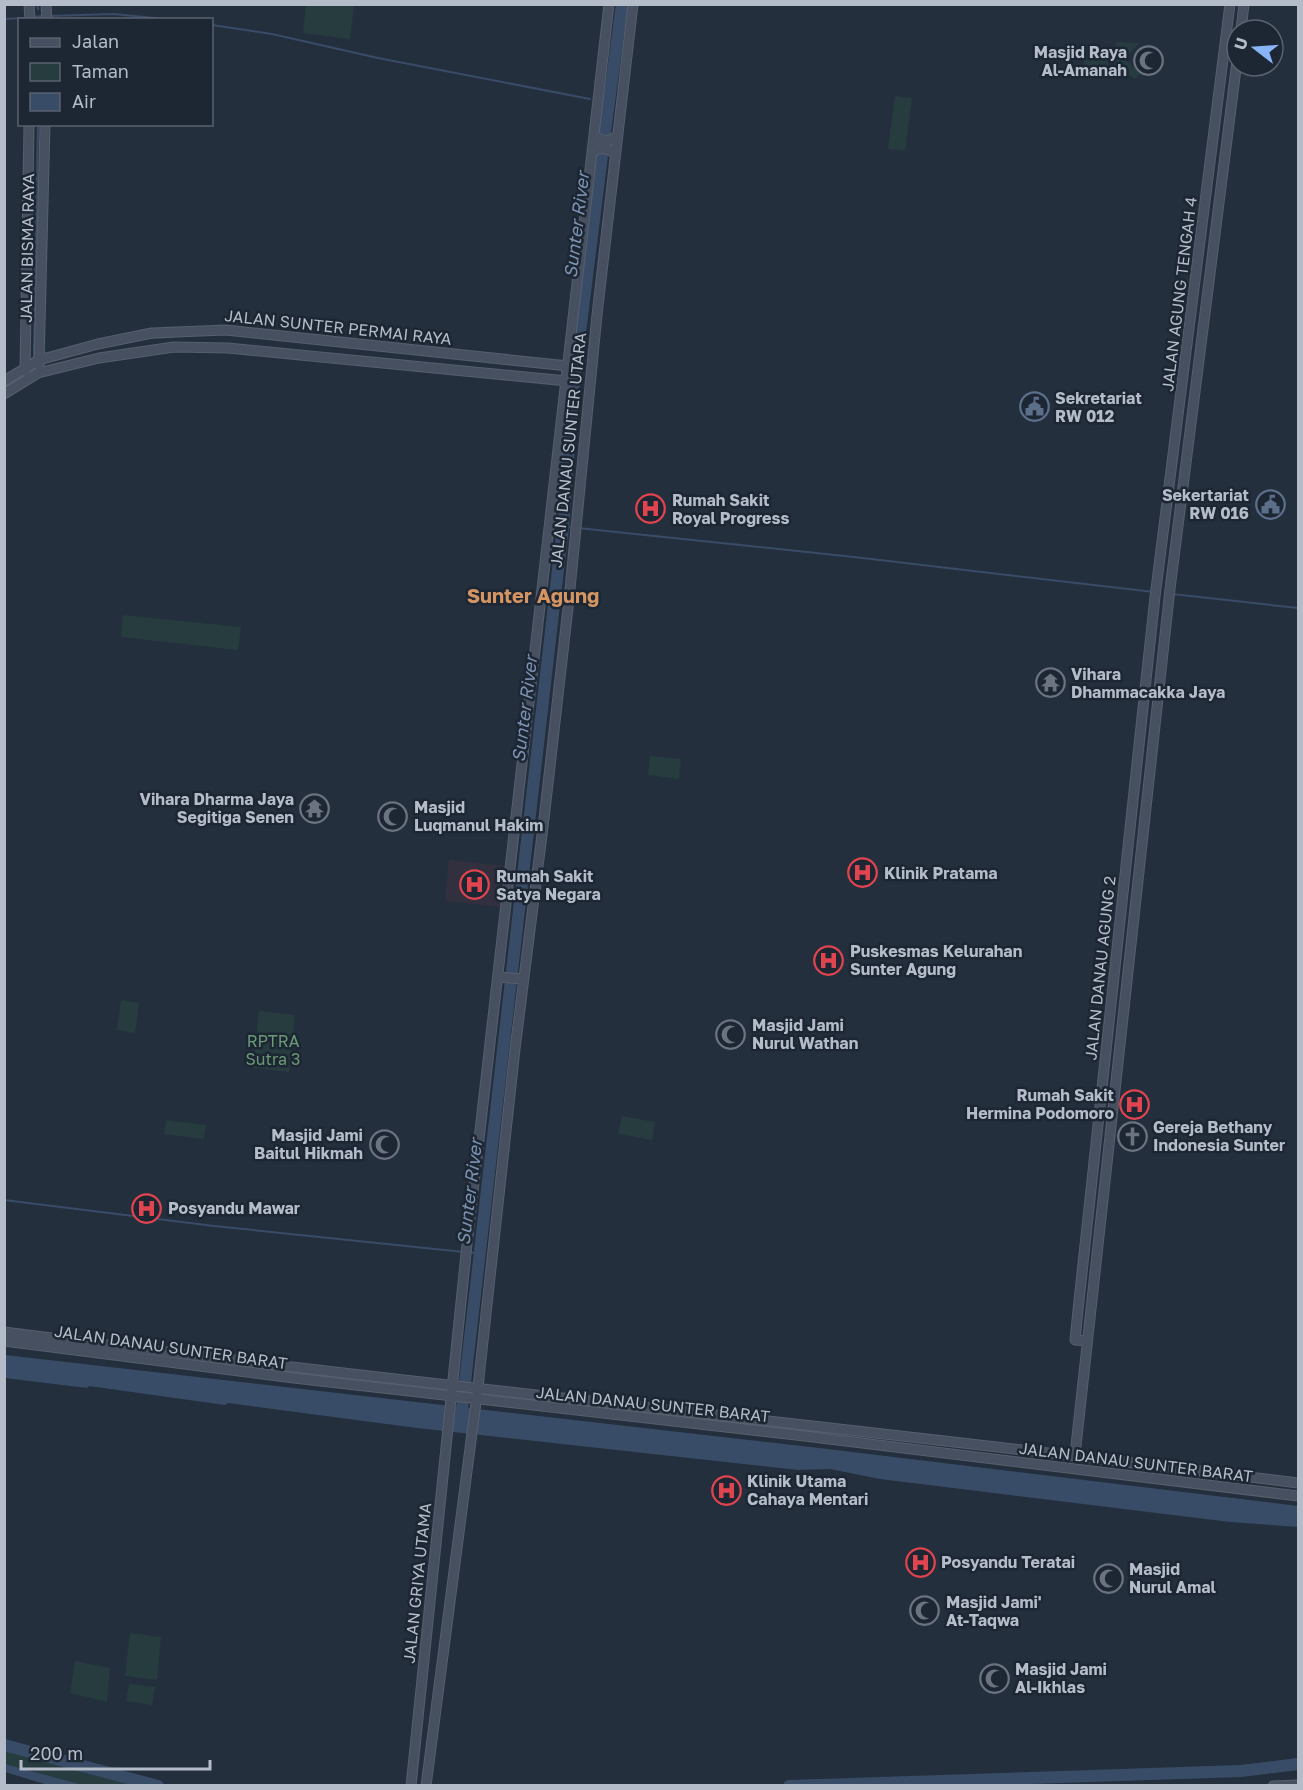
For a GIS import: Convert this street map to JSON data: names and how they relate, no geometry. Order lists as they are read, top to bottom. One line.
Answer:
{"streets":{"main road":["JALAN BISMA RAYA","JALAN AGUNG TENGAH 4","JALAN SUNTER PERMAI RAYA","JALAN DANAU SUNTER UTARA","JALAN DANAU AGUNG 2","JALAN DANAU SUNTER BARAT","JALAN GRIYA UTAMA"]},"crossings":[["JALAN BISMA RAYA","JALAN SUNTER PERMAI RAYA"],["JALAN AGUNG TENGAH 4","JALAN DANAU AGUNG 2"],["JALAN SUNTER PERMAI RAYA","JALAN DANAU SUNTER UTARA"],["JALAN DANAU SUNTER UTARA","JALAN DANAU SUNTER BARAT"],["JALAN DANAU SUNTER UTARA","JALAN GRIYA UTAMA"],["JALAN DANAU AGUNG 2","JALAN DANAU SUNTER BARAT"],["JALAN DANAU SUNTER BARAT","JALAN GRIYA UTAMA"]],"districts":["Sunter Agung"],"water":["Sunter River"],"parks":["RPTRA Sutra 3"],"places":{"mosque":["Masjid Raya Al-Amanah","Masjid Luqmanul Hakim","Masjid Jami Nurul Wathan","Masjid Jami Baitul Hikmah","Masjid Nurul Amal","Masjid Jami' At-Taqwa","Masjid Jami Al-Ikhlas"],"public building":["Sekretariat RW 012","Sekertariat RW 016"],"hospital":["Rumah Sakit Royal Progress","Klinik Pratama","Rumah Sakit Satya Negara","Puskesmas Kelurahan Sunter Agung","Rumah Sakit Hermina Podomoro","Posyandu Mawar","Klinik Utama Cahaya Mentari","Posyandu Teratai"],"temple":["Vihara Dhammacakka Jaya","Vihara Dharma Jaya Segitiga Senen"],"church":["Gereja Bethany Indonesia Sunter"]},"legend":["Jalan","Taman","Air"],"scale_bar":"200 m","north":"left"}
